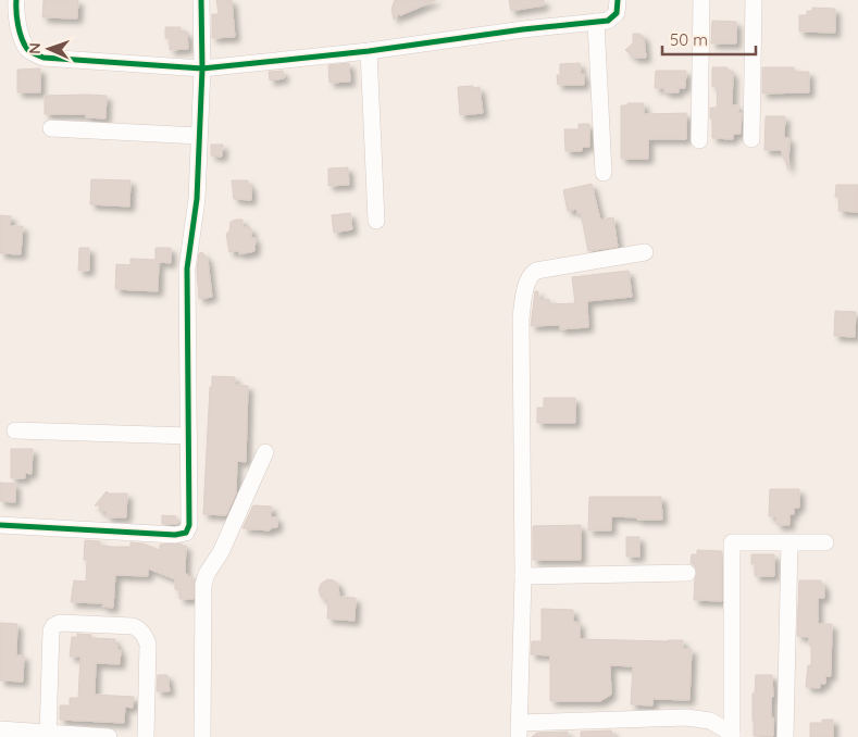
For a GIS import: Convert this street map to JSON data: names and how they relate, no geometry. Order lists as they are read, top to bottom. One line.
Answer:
{"scale_bar":"50 m","north":"left"}
